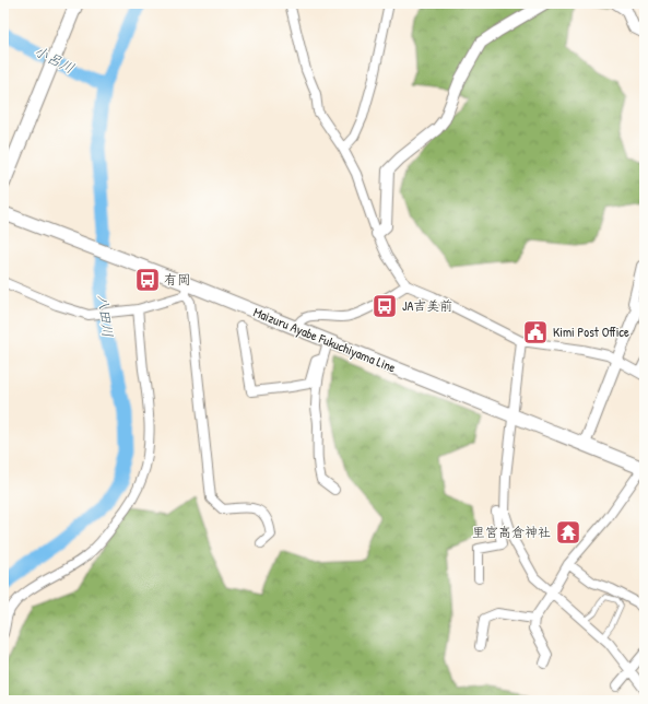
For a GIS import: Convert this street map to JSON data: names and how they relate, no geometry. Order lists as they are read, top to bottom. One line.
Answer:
{"streets":{"main road":["Maizuru Ayabe Fukuchiyama Line"]},"water":["小呂川","八田川"],"places":{"bus stop":["有岡","JA吉美前"],"public building":["Kimi Post Office"],"temple":["里宮高倉神社"]}}
